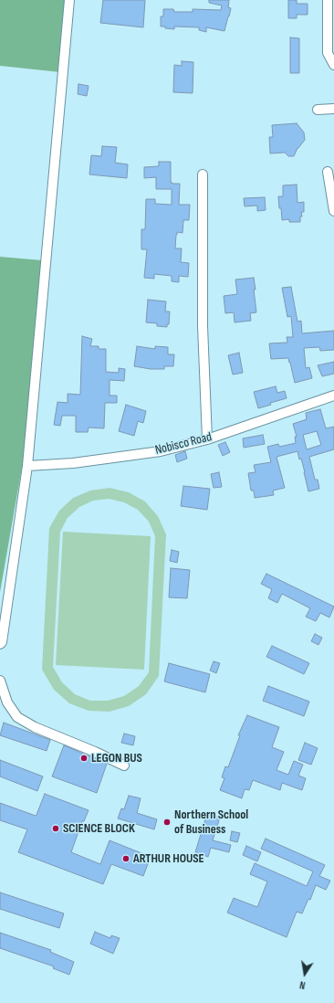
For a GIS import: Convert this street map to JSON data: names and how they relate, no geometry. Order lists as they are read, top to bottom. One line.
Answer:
{"streets":{"street":["Nobisco Road"]},"places":["LEGON BUS","Northern School of Business","SCIENCE BLOCK","ARTHUR HOUSE"],"north":"bottom"}
